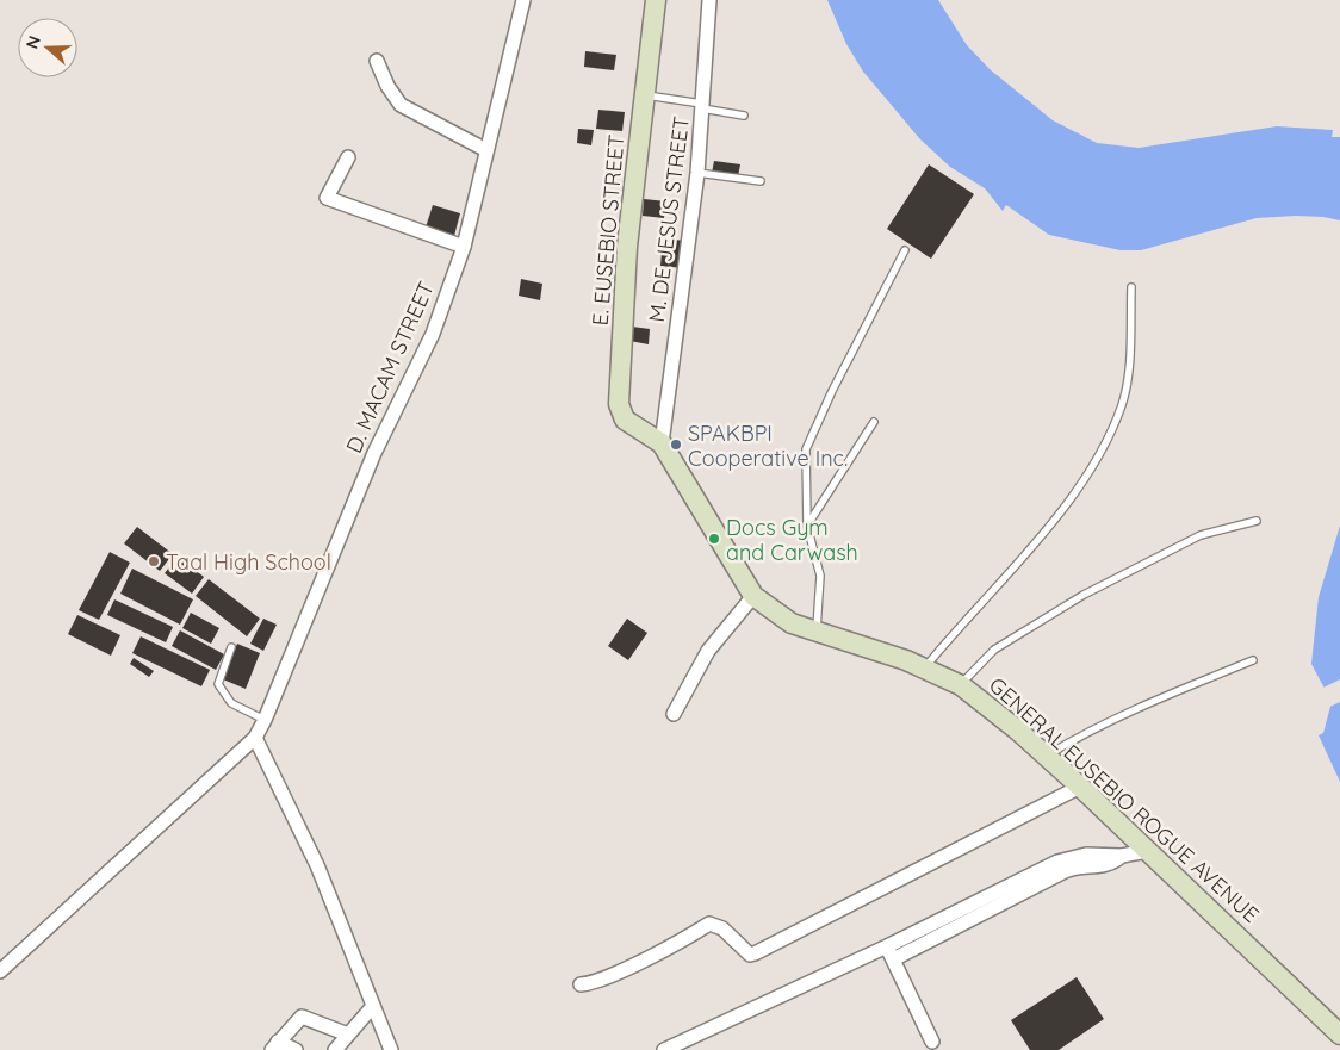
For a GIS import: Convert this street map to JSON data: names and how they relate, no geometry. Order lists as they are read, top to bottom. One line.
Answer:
{"streets":{"main road":["E. EUSEBIO STREET","GENERAL EUSEBIO ROGUE AVENUE"],"street":["M. DE JESUS STREET","D. MACAM STREET"]},"crossings":[["M. DE JESUS STREET","E. EUSEBIO STREET"],["M. DE JESUS STREET","GENERAL EUSEBIO ROGUE AVENUE"],["E. EUSEBIO STREET","GENERAL EUSEBIO ROGUE AVENUE"]],"places":["SPAKBPI Cooperative Inc.","Docs Gym and Carwash","Taal High School"],"north":"left"}
